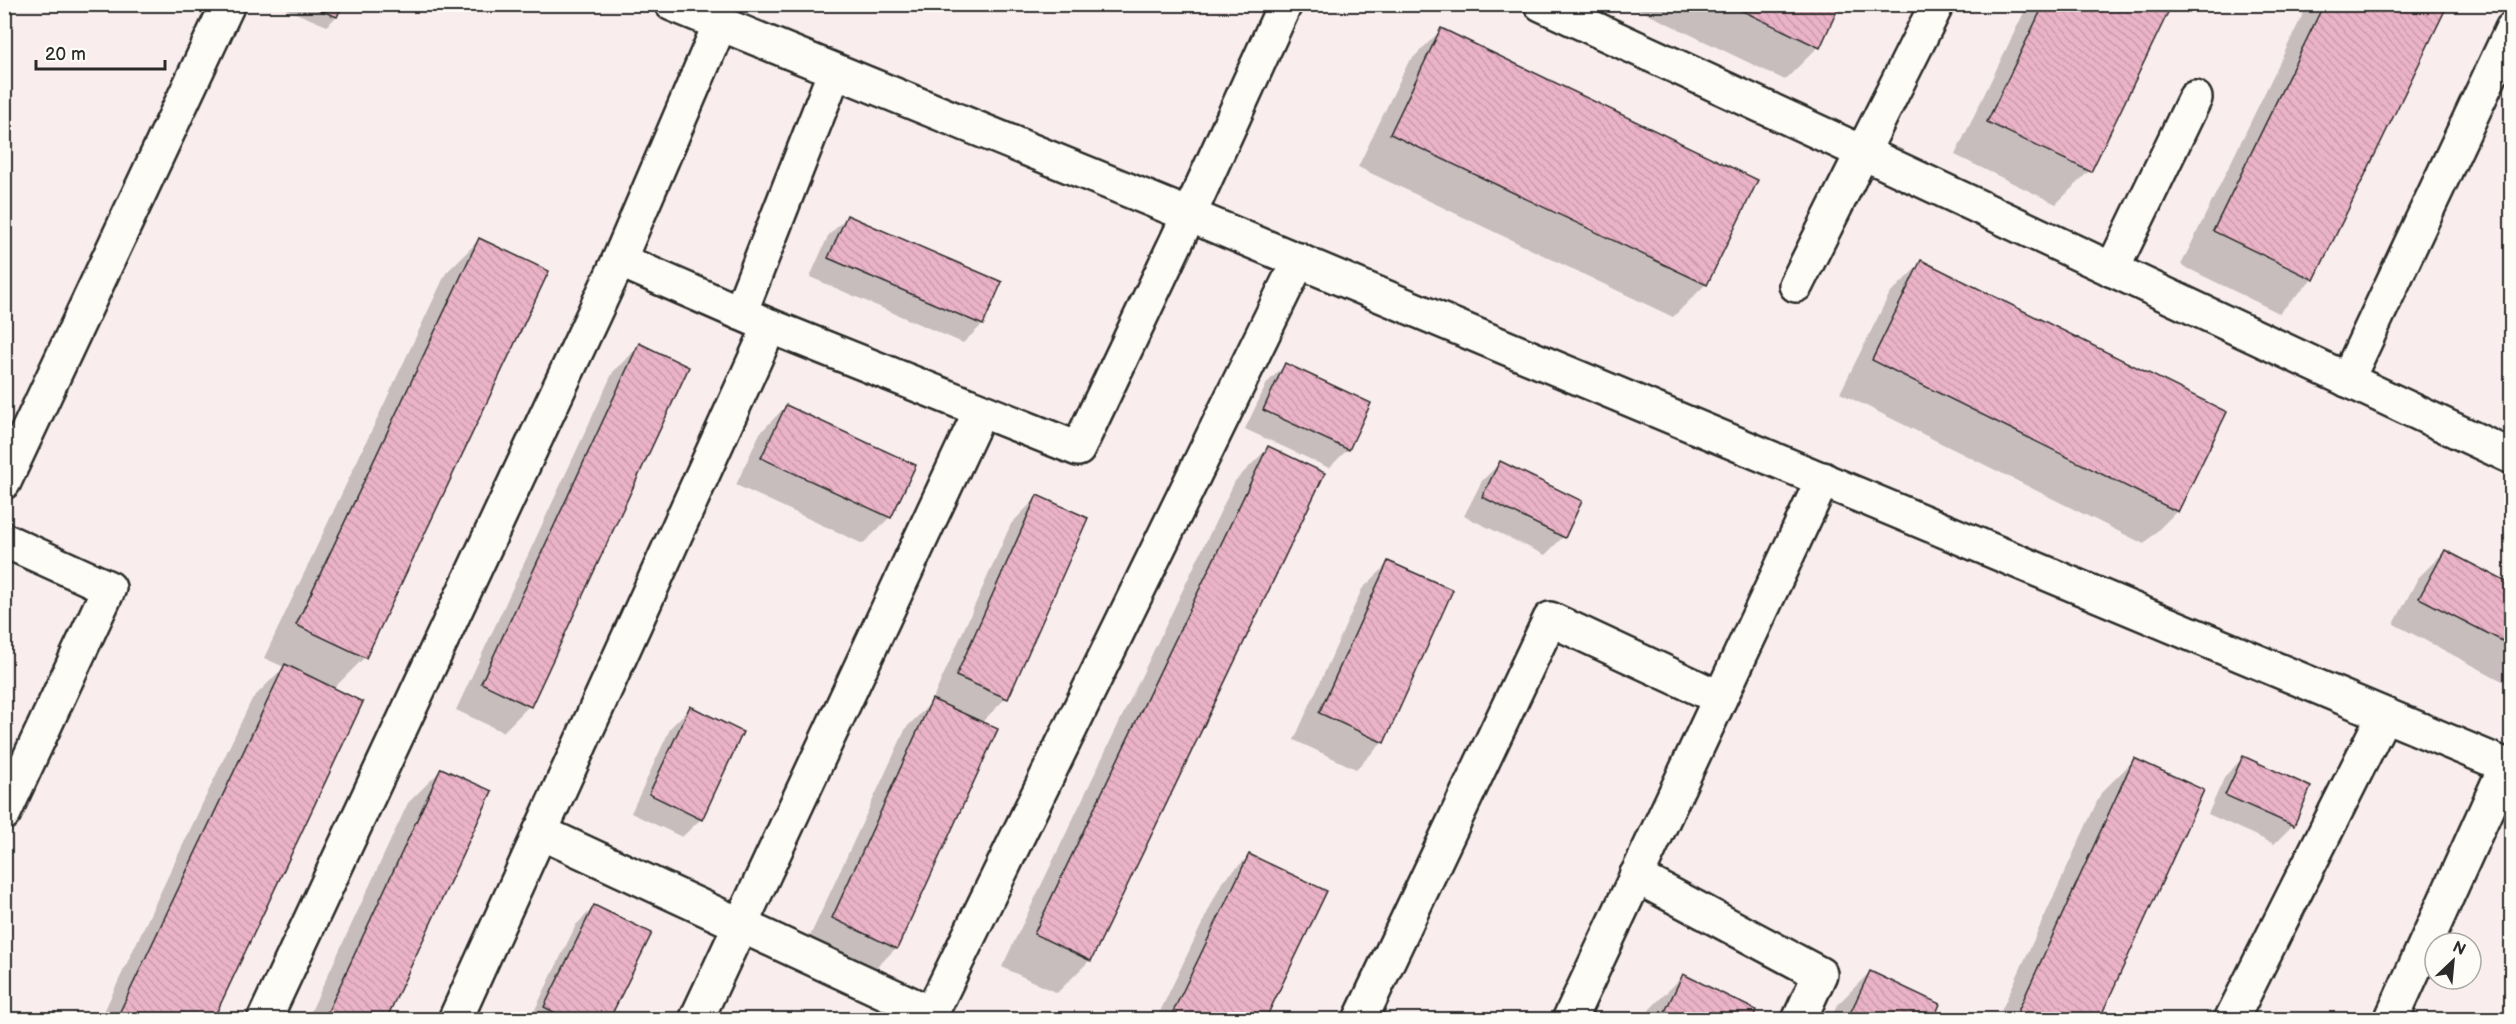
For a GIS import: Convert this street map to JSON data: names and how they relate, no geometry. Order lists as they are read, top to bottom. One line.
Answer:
{"scale_bar":"20 m","north":"top right"}
